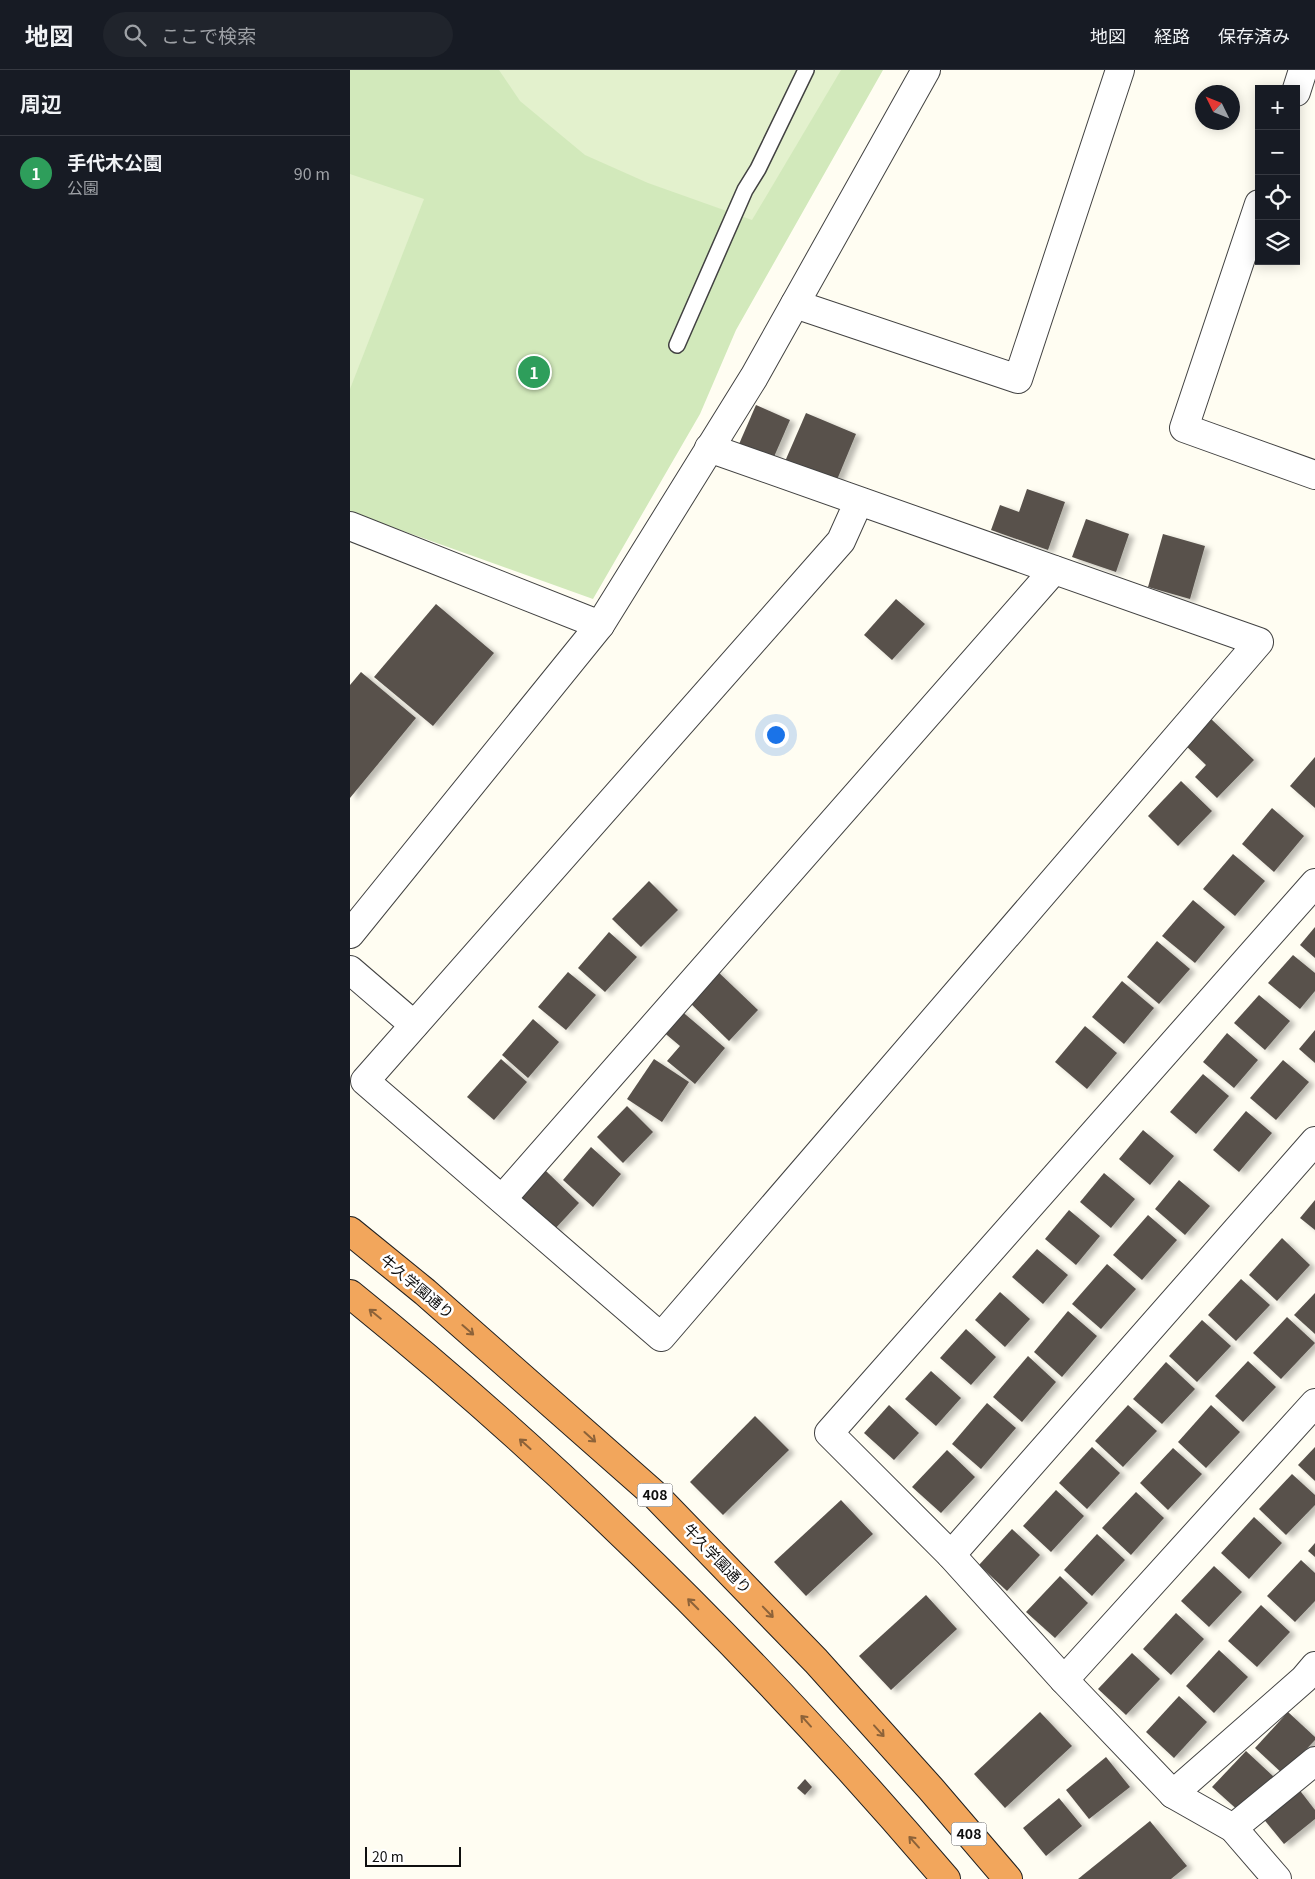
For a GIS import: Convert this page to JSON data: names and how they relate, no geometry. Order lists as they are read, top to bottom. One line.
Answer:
{"streets":{"highway":["牛久学園通り","408"]},"scale_bar":"20 m","north":"top left","page":{"header":"地図","search":"ここで検索","nav":["地図","経路","保存済み"],"heading":"周辺","map_buttons":["+","−"],"list":[{"mark":"1","name":"手代木公園","note":"公園","value":"90 m"}],"pins":"1","scale":"20 m"}}
